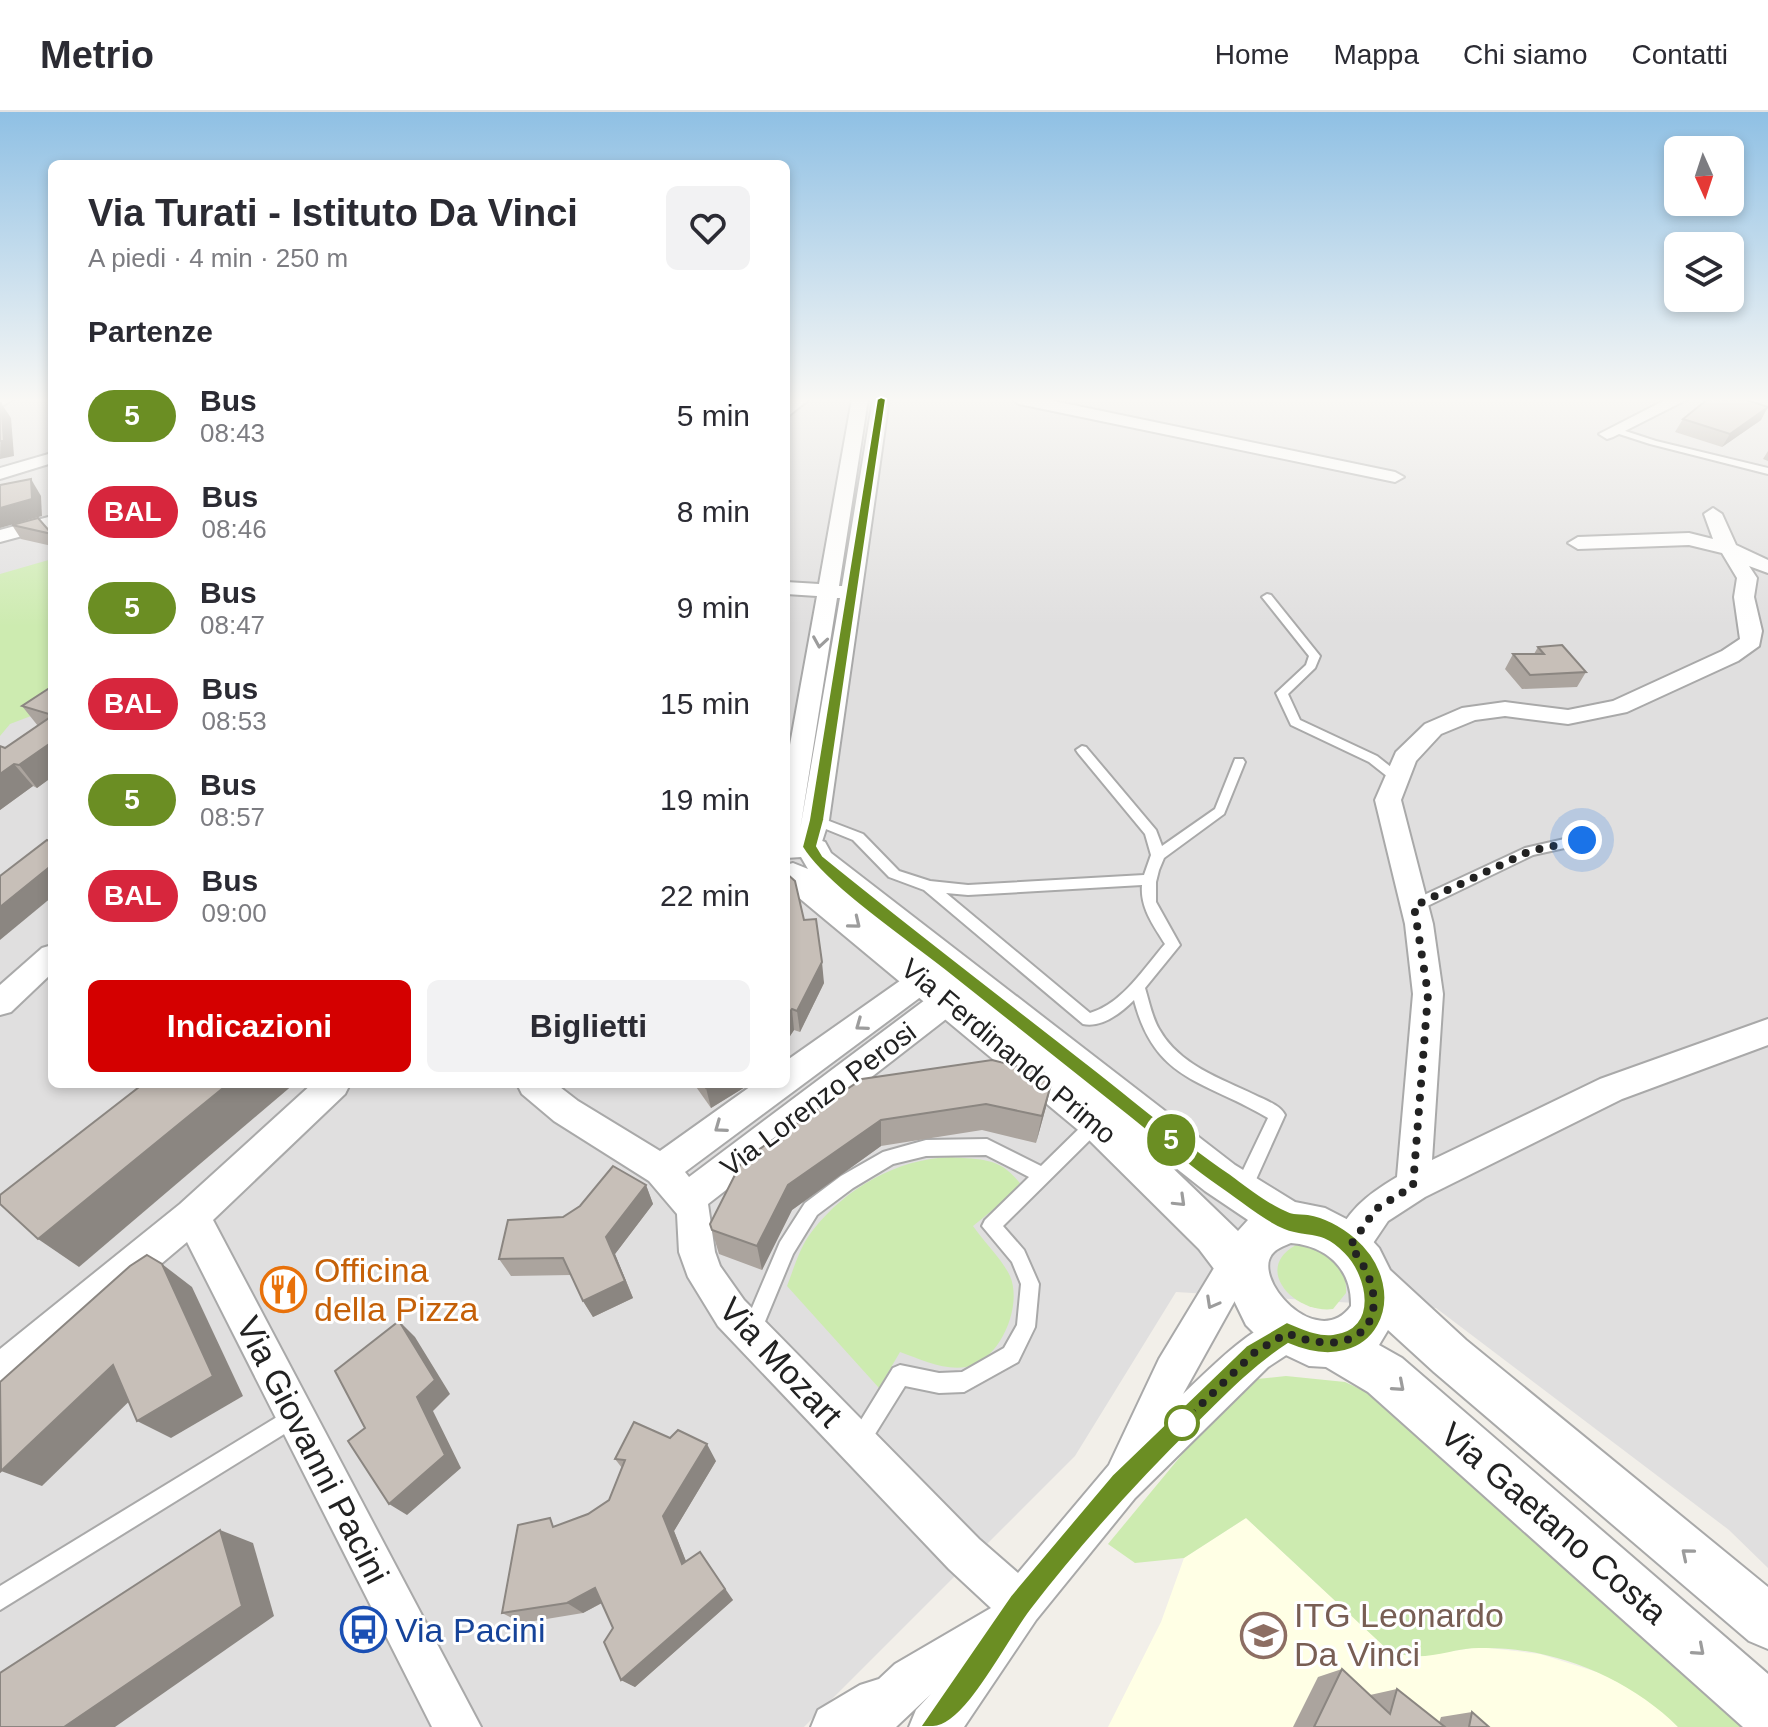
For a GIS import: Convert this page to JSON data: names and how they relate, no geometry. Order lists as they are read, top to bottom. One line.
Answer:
{"streets":{"street":["Via Ferdinando Primo","Via Lorenzo Perosi","Via Mozart","Via Giovanni Pacini","Via Gaetano Costa"]},"crossings":[["Via Ferdinando Primo","Via Lorenzo Perosi"],["Via Ferdinando Primo","Via Gaetano Costa"],["Via Lorenzo Perosi","Via Mozart"]],"places":{"restaurant":["Officina della Pizza"],"bus stop":["Via Pacini"],"school or university":["ITG Leonardo Da Vinci"]},"lines":["bus line 5"],"north":"bottom","page":{"header":"Metrio","nav":["Home","Mappa","Chi siamo","Contatti"],"on_map":"5","heading":[["Via Turati - Istituto Da Vinci","A piedi · 4 min · 250 m"],"Partenze"],"list":[{"mark":"5","name":"Bus","note":"08:43","value":"5 min"},{"mark":"BAL","name":"Bus","note":"08:46","value":"8 min"},{"mark":"5","name":"Bus","note":"08:47","value":"9 min"},{"mark":"BAL","name":"Bus","note":"08:53","value":"15 min"},{"mark":"5","name":"Bus","note":"08:57","value":"19 min"},{"mark":"BAL","name":"Bus","note":"09:00","value":"22 min"}],"buttons":["Indicazioni","Biglietti"]}}
